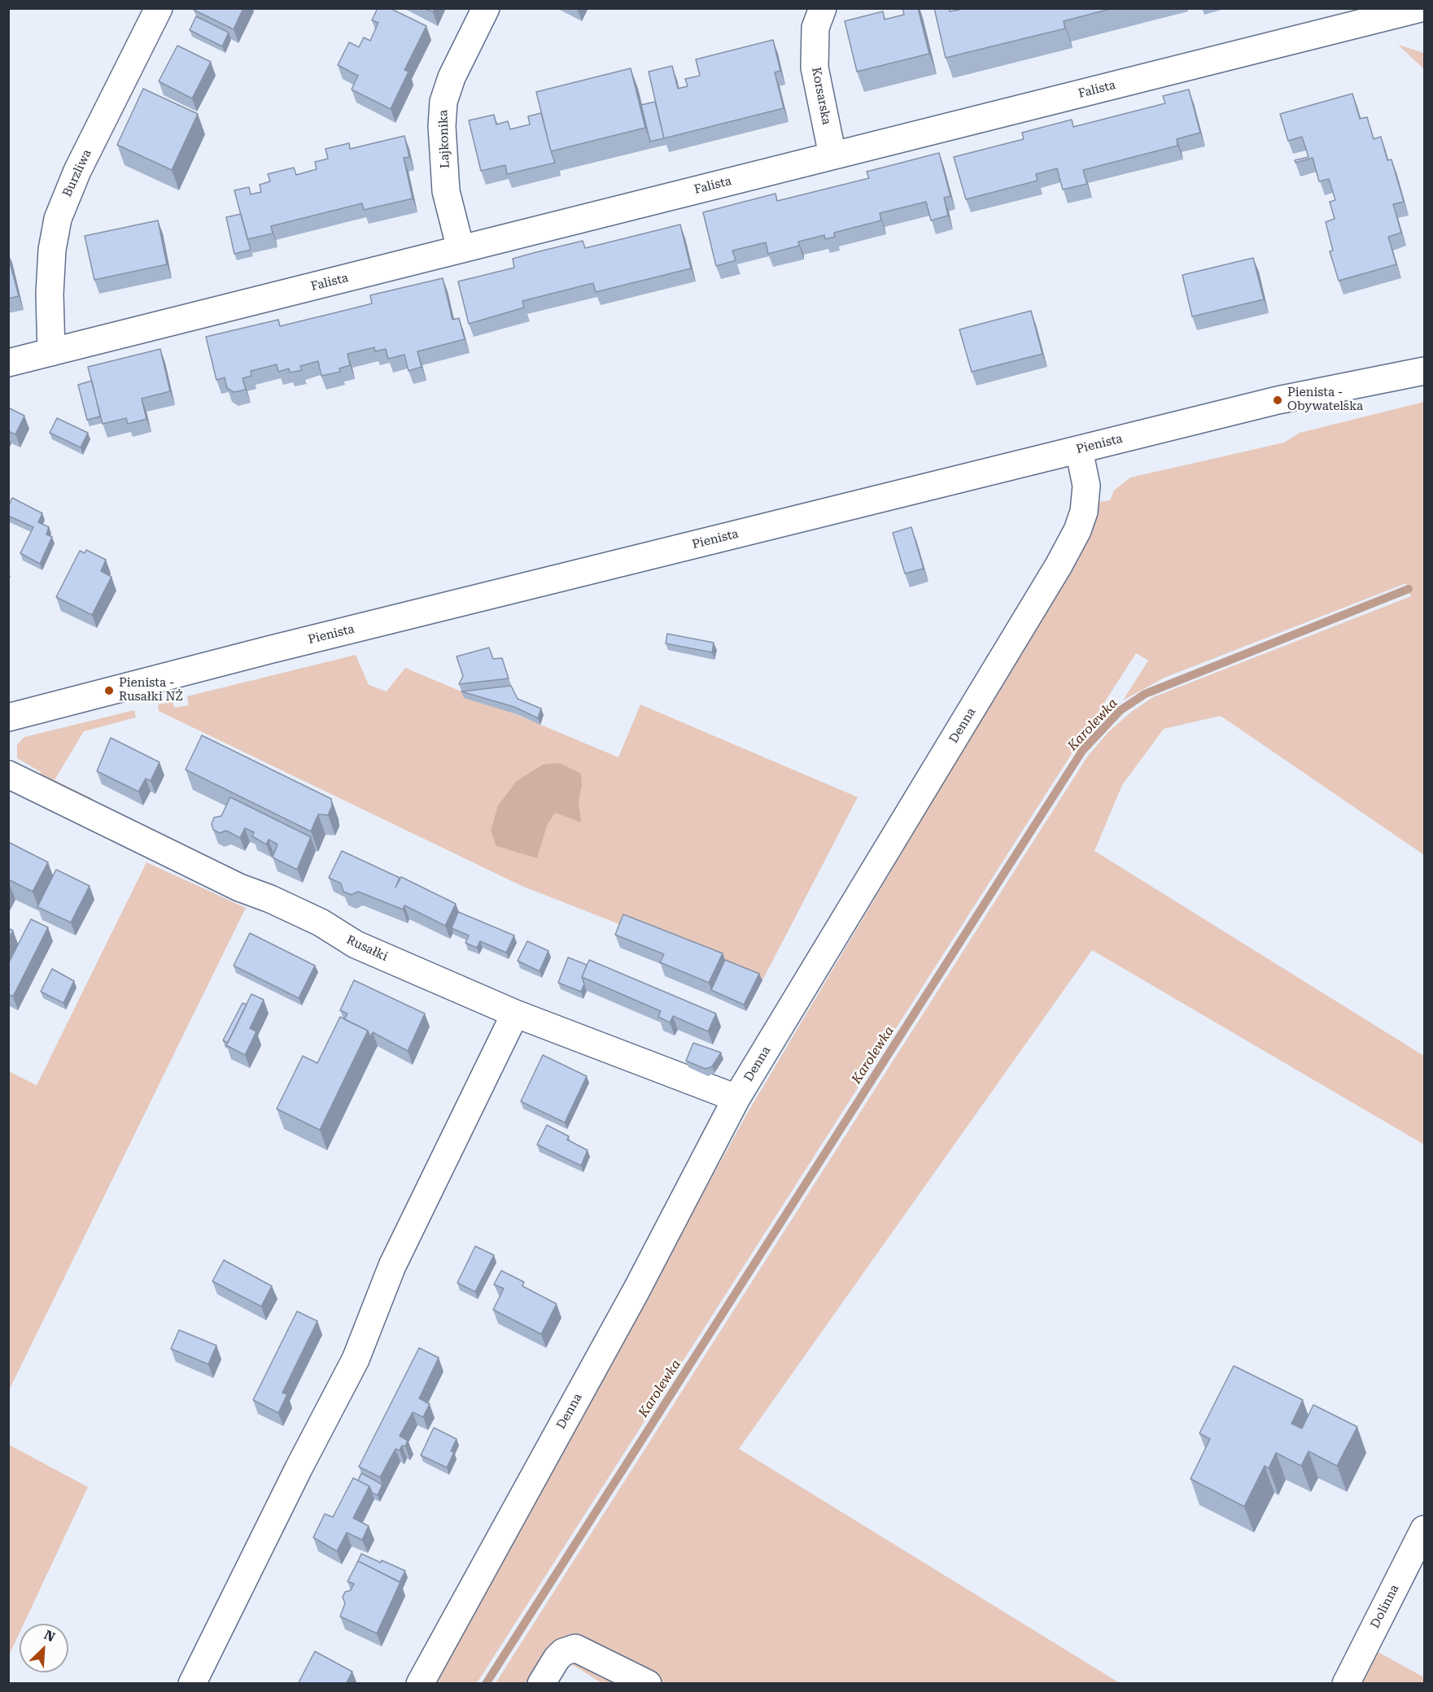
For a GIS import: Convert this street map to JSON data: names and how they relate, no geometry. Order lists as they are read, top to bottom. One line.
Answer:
{"streets":{"street":["Falista","Korsarska","Lajkonika","Burzliwa","Pienista","Denna","Rusałki","Dolinna"]},"crossings":[["Falista","Korsarska"],["Falista","Lajkonika"],["Falista","Burzliwa"],["Pienista","Denna"],["Denna","Rusałki"]],"water":["Karolewka"],"places":["Pienista - Obywatelska","Pienista - Rusałki NŻ"],"north":"top right"}
